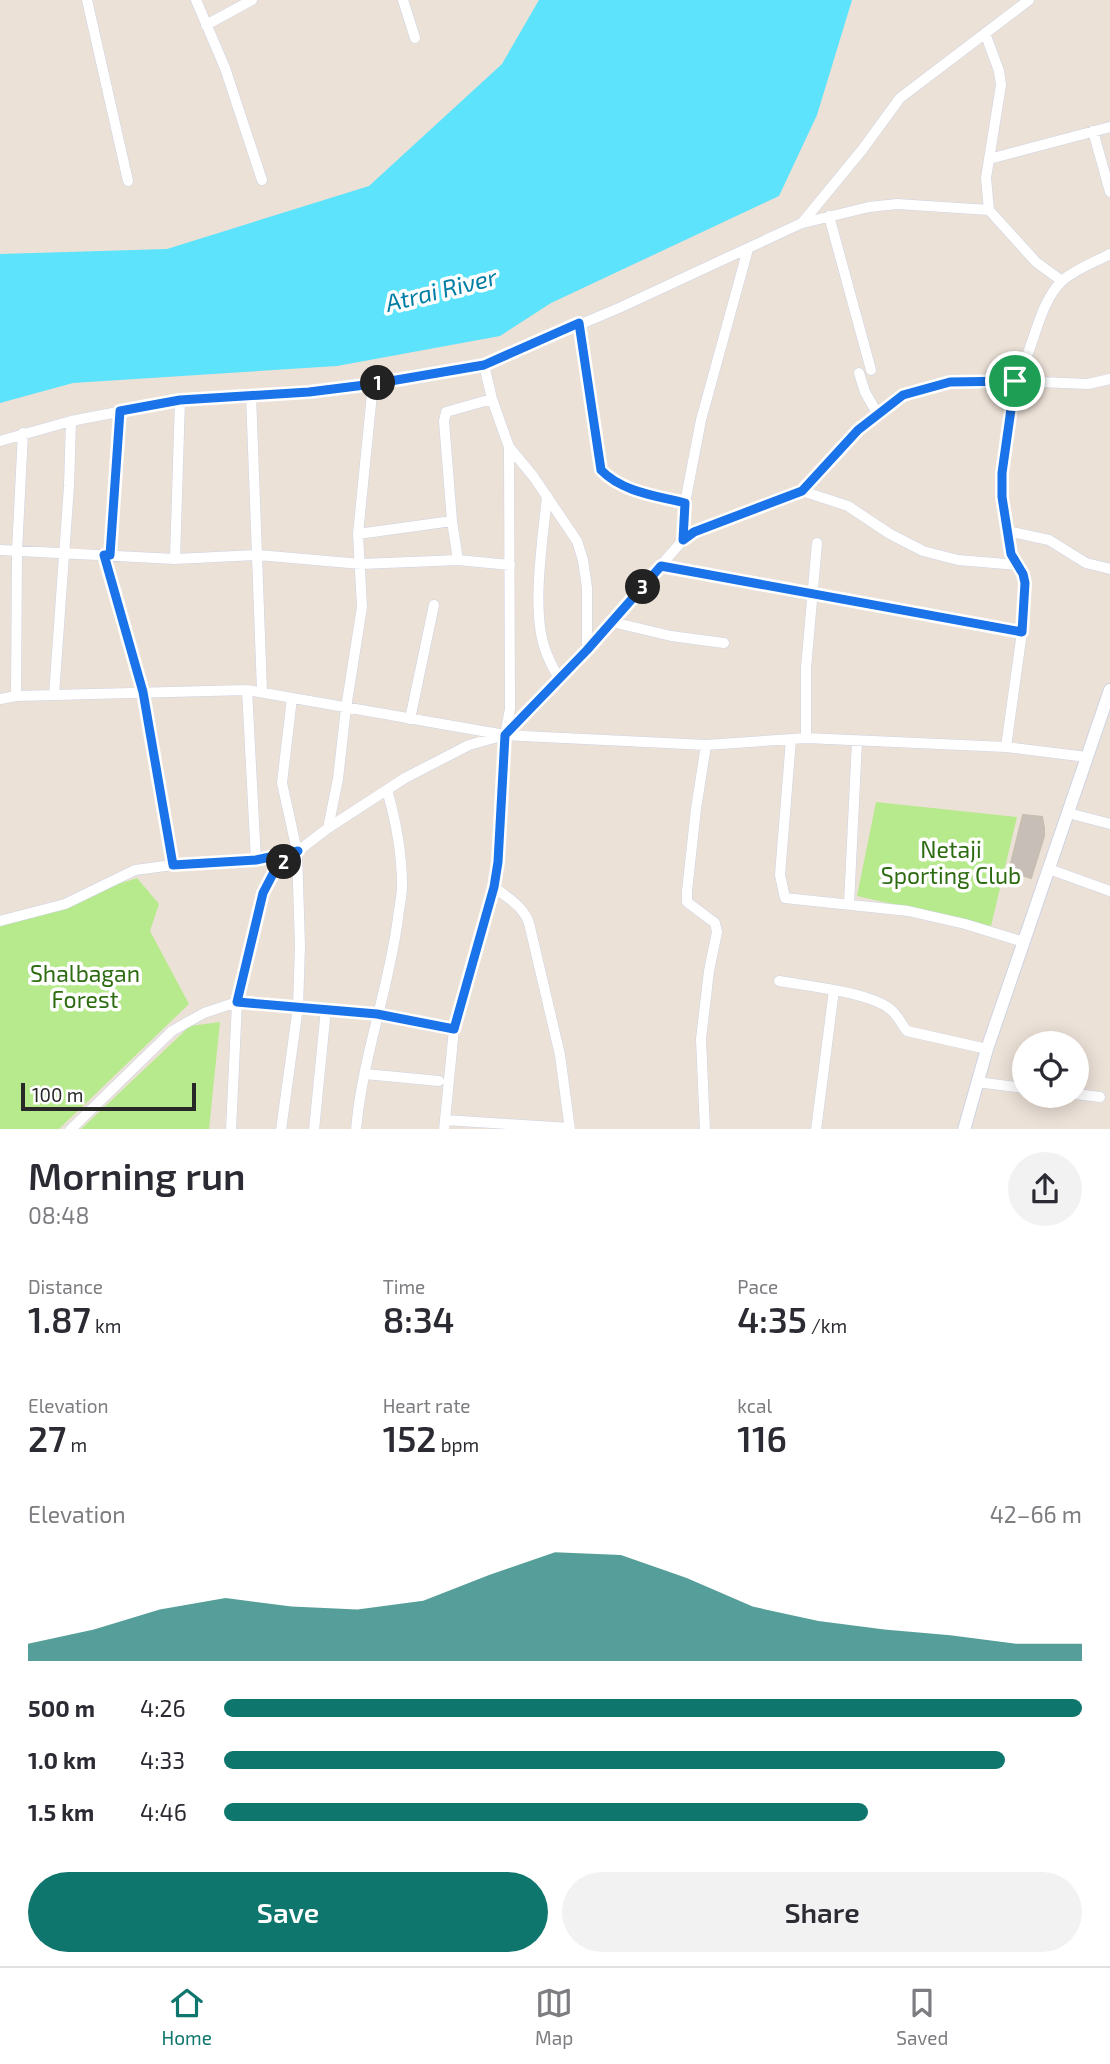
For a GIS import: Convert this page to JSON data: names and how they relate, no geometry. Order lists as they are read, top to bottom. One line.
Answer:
{"water":["Atrai River"],"parks":["Netaji Sporting Club","Shalbagan Forest"],"scale_bar":"100 m","page":{"pins":["1","3","2"],"scale":"100 m","heading":["Morning run","08:48"],"stats":[["Distance","1.87 km"],["Time","8:34"],["Pace","4:35 /km"],["Elevation","27 m"],["Heart rate","152 bpm"],["kcal","116"]],"chart":["Elevation","42–66 m"],"list":[{"name":"500 m","note":"4:26"},{"name":"1.0 km","note":"4:33"},{"name":"1.5 km","note":"4:46"}],"buttons":["Save","Share"],"tabs":["Home","Map","Saved"]}}
